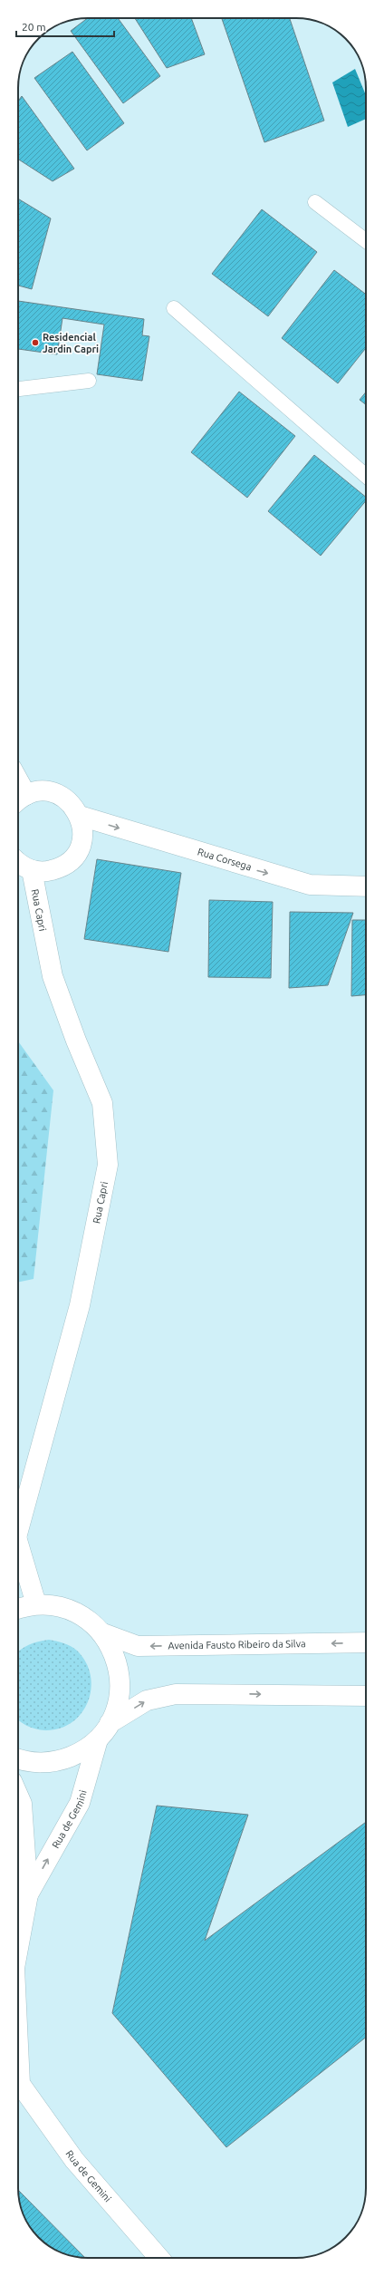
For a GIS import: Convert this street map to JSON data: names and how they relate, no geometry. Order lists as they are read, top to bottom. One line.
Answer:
{"streets":{"street":["Rua Corsega","Rua Capri","Avenida Fausto Ribeiro da Silva","Rua de Gemini"]},"crossings":[["Avenida Fausto Ribeiro da Silva","Rua de Gemini"]],"one_way":["Rua Corsega"],"places":["Residencial Jardin Capri"],"scale_bar":"20 m"}
